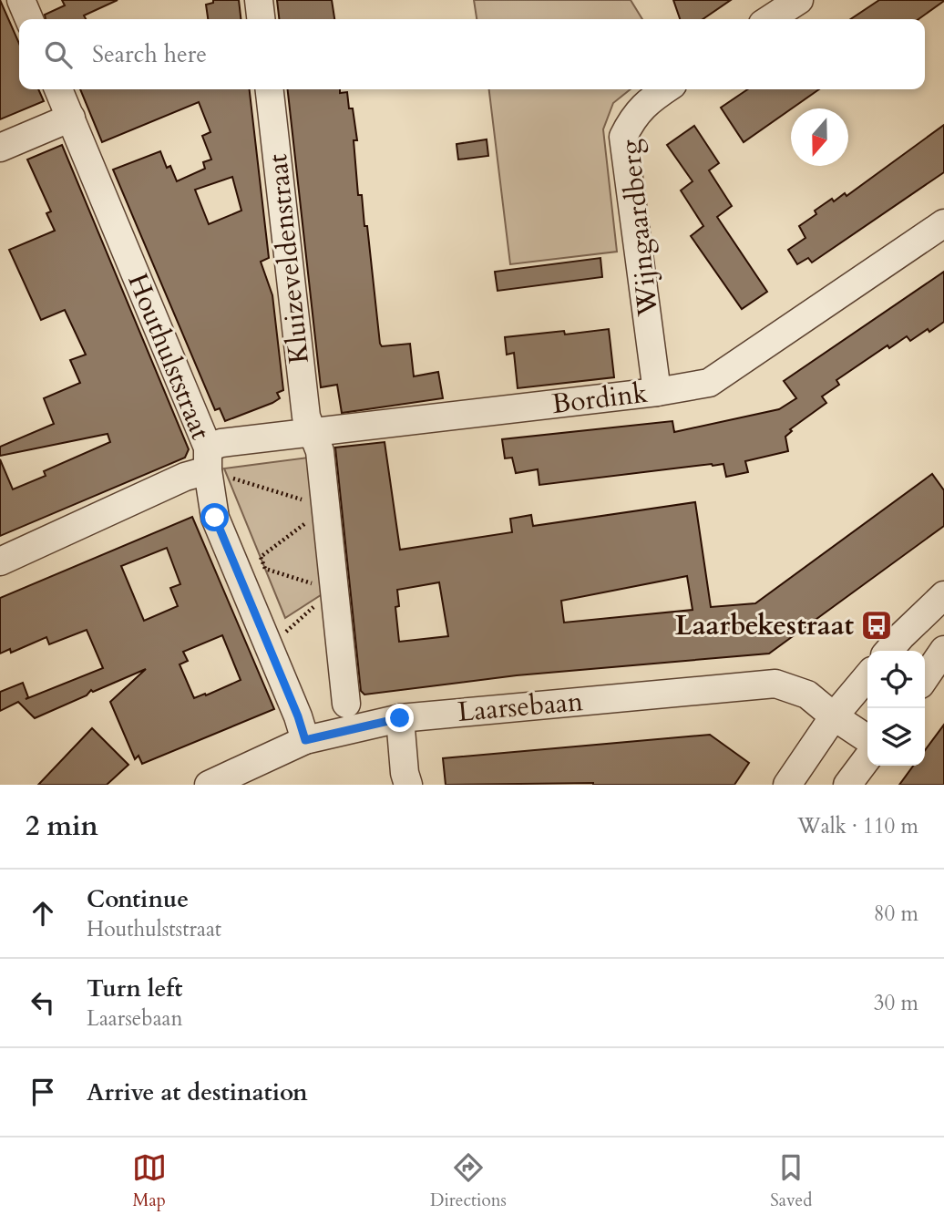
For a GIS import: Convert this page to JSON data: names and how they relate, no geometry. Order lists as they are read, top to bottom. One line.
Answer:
{"streets":{"street":["Wijngaardberg","Kluizeveldenstraat","Houthulststraat","Bordink","Laarsebaan"]},"crossings":[["Wijngaardberg","Bordink"],["Kluizeveldenstraat","Bordink"],["Houthulststraat","Bordink"],["Houthulststraat","Laarsebaan"]],"places":{"bus stop":["Laarbekestraat"]},"north":"bottom","page":{"search":"Search here","heading":["2 min","Walk · 110 m"],"list":[["Continue","Houthulststraat","80 m"],["Turn left","Laarsebaan","30 m"],"Arrive at destination"],"nav":["Map","Directions","Saved"]}}
